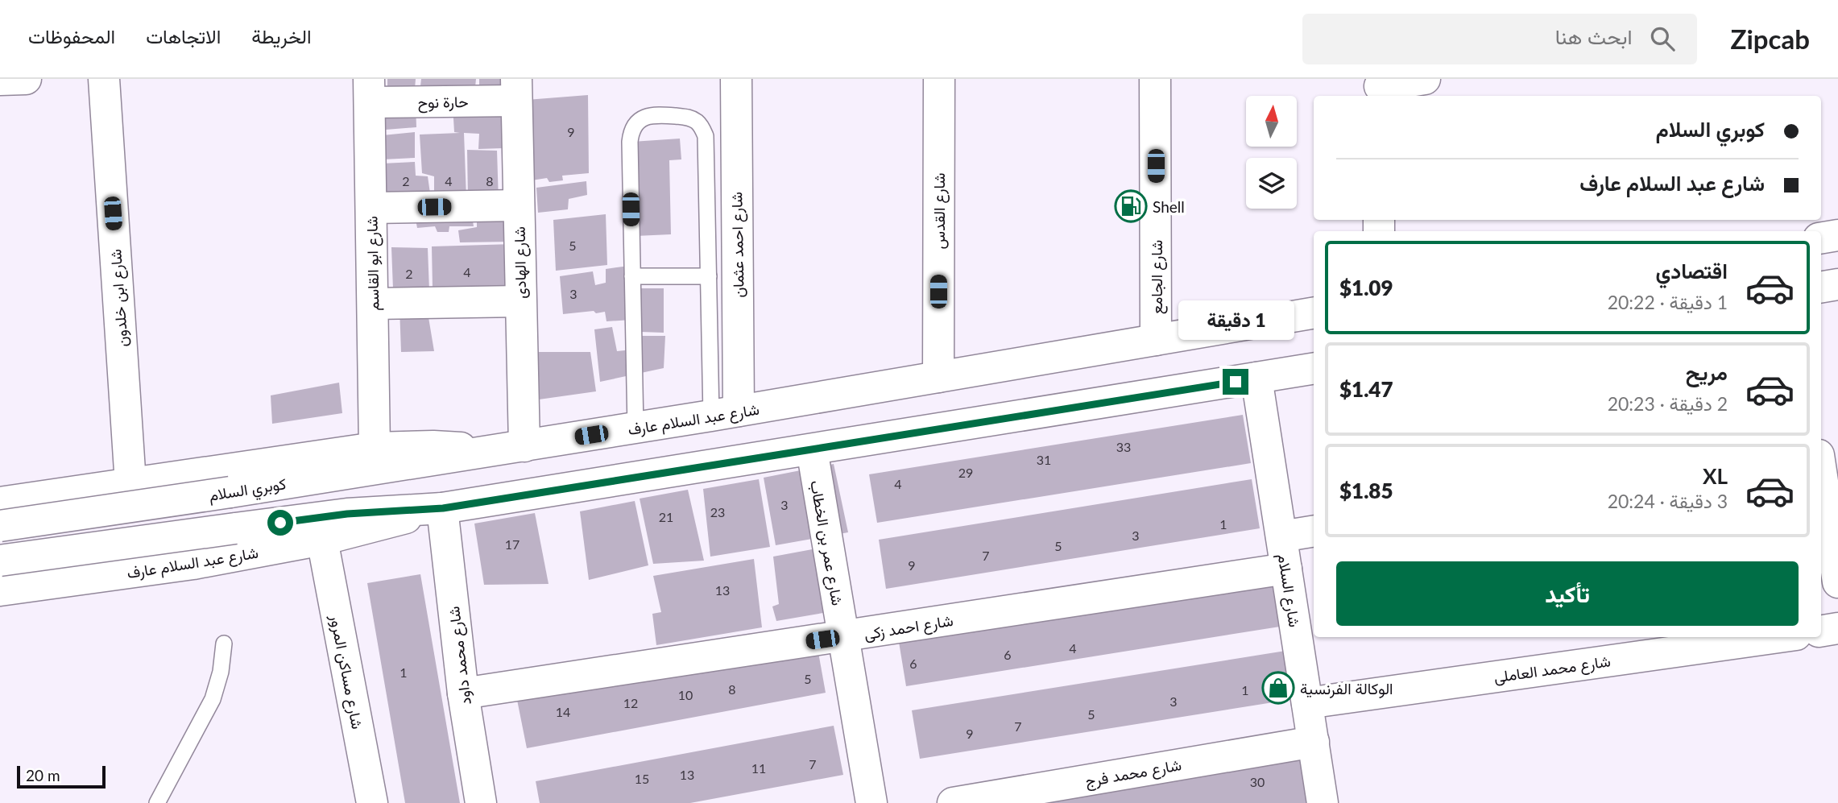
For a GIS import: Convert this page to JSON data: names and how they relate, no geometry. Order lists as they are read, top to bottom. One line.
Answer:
{"streets":{"street":["حارة نوح","شارع القدس","شارع احمد عثمان","شارع الهادى","شارع ابو القاسم","شارع الجامع","شارع ابن خلدون","شارع عبد السلام عارف","كوبري السلام","شارع عمر بن الخطاب","شارع السلام","شارع احمد زكى","شارع محمد داود","شارع محمد العاملى","شارع مساكن المرور","شارع محمد فرج"]},"crossings":[["حارة نوح","شارع الهادى"],["حارة نوح","شارع ابو القاسم"],["شارع القدس","شارع عبد السلام عارف"],["شارع احمد عثمان","شارع عبد السلام عارف"],["شارع الهادى","شارع عبد السلام عارف"],["شارع ابو القاسم","شارع عبد السلام عارف"],["شارع الجامع","شارع عبد السلام عارف"],["شارع ابن خلدون","شارع عبد السلام عارف"],["شارع عبد السلام عارف","كوبري السلام"],["شارع عبد السلام عارف","شارع عمر بن الخطاب"],["شارع عبد السلام عارف","شارع السلام"],["شارع عبد السلام عارف","شارع محمد داود"],["شارع عبد السلام عارف","شارع مساكن المرور"],["شارع عمر بن الخطاب","شارع احمد زكى"],["شارع السلام","شارع احمد زكى"],["شارع السلام","شارع محمد العاملى"],["شارع السلام","شارع محمد فرج"],["شارع احمد زكى","شارع محمد داود"]],"places":{"fuel station":["Shell"],"shop":["الوكالة الفرنسية"]},"house_numbers":["9","2","4","8","5","4","2","3","33","31","29","4","3","23","21","1","3","17","5","7","9","13","4","6","6","1","5","8","1","10","3","12","14","5","7","9","7","11","13","15","30"],"scale_bar":"20 m","north":"top","page":{"header":"Zipcab","search":"ابحث هنا","nav":["الخريطة","الاتجاهات","المحفوظات"],"banner":["كوبري السلام","شارع عبد السلام عارف"],"list":[{"name":"اقتصادي","note":"1 دقيقة · 20:22","value":"$1.09"},{"name":"مريح","note":"2 دقيقة · 20:23","value":"$1.47"},{"name":"XL","note":"3 دقيقة · 20:24","value":"$1.85"}],"bubble":"1 دقيقة","buttons":"تأكيد","scale":"20 m"}}
